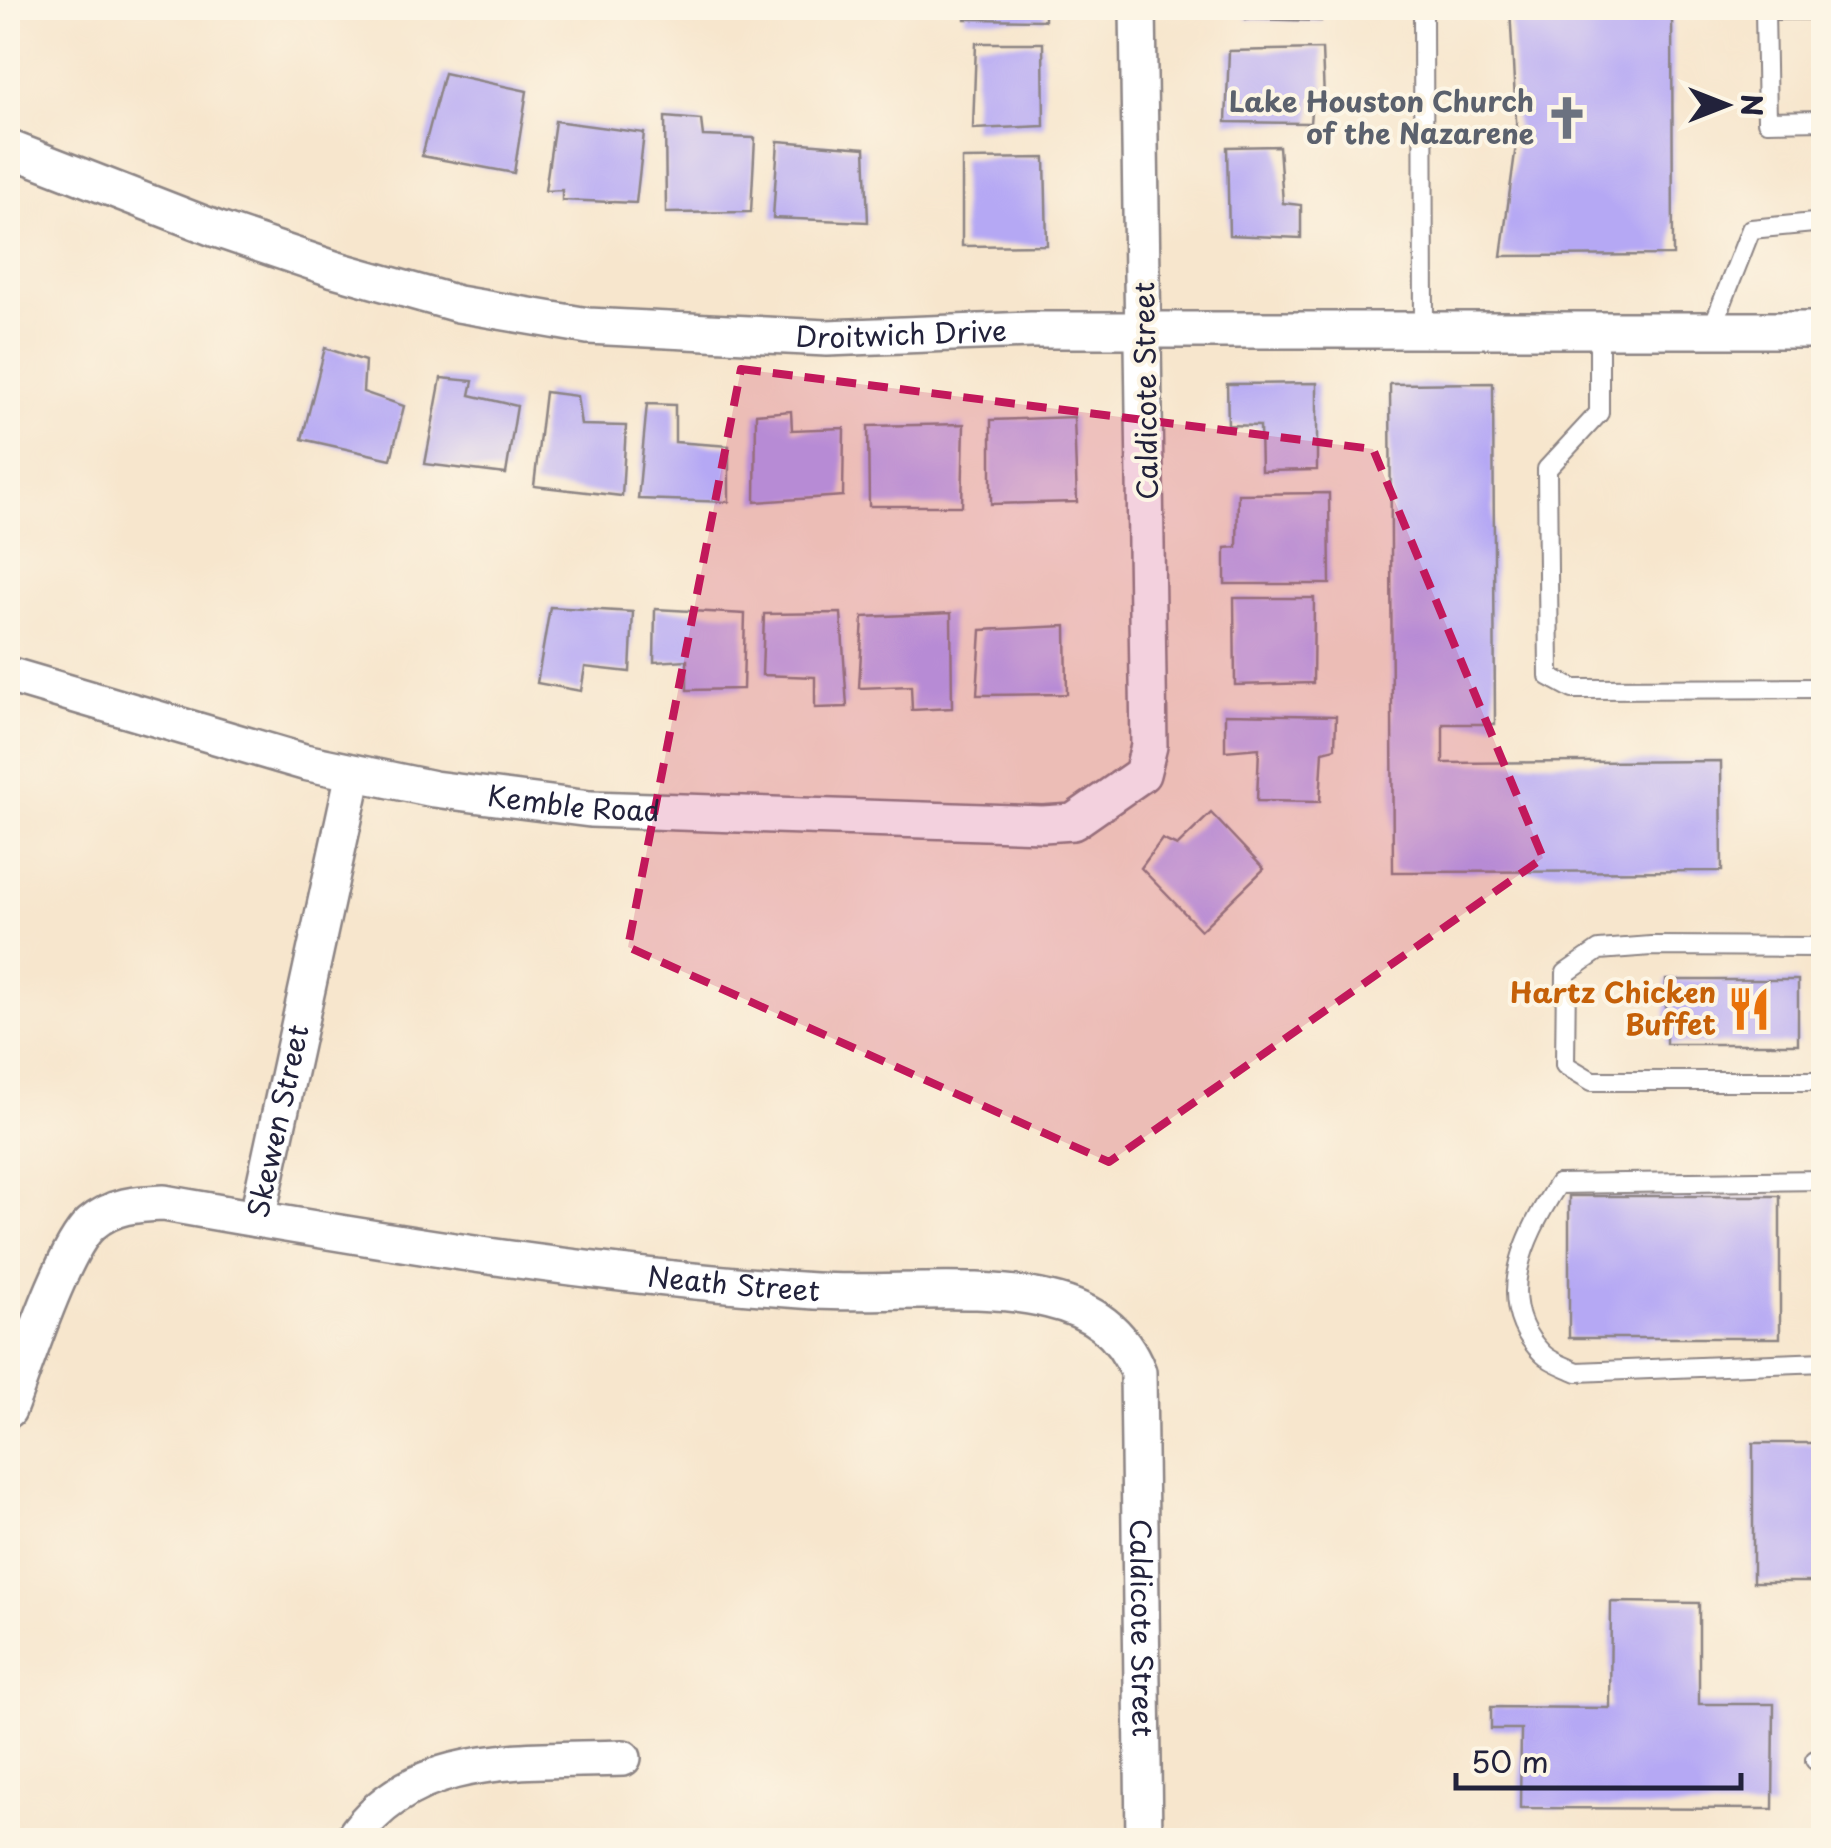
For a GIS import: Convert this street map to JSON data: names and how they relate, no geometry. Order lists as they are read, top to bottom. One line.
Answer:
{"streets":{"street":["Droitwich Drive","Caldicote Street","Kemble Road","Skewen Street","Neath Street"]},"crossings":[["Droitwich Drive","Caldicote Street"],["Caldicote Street","Kemble Road"],["Caldicote Street","Neath Street"],["Kemble Road","Skewen Street"],["Skewen Street","Neath Street"]],"places":{"church":["Lake Houston Church of the Nazarene"],"restaurant":["Hartz Chicken Buffet"]},"scale_bar":"50 m","north":"right"}
